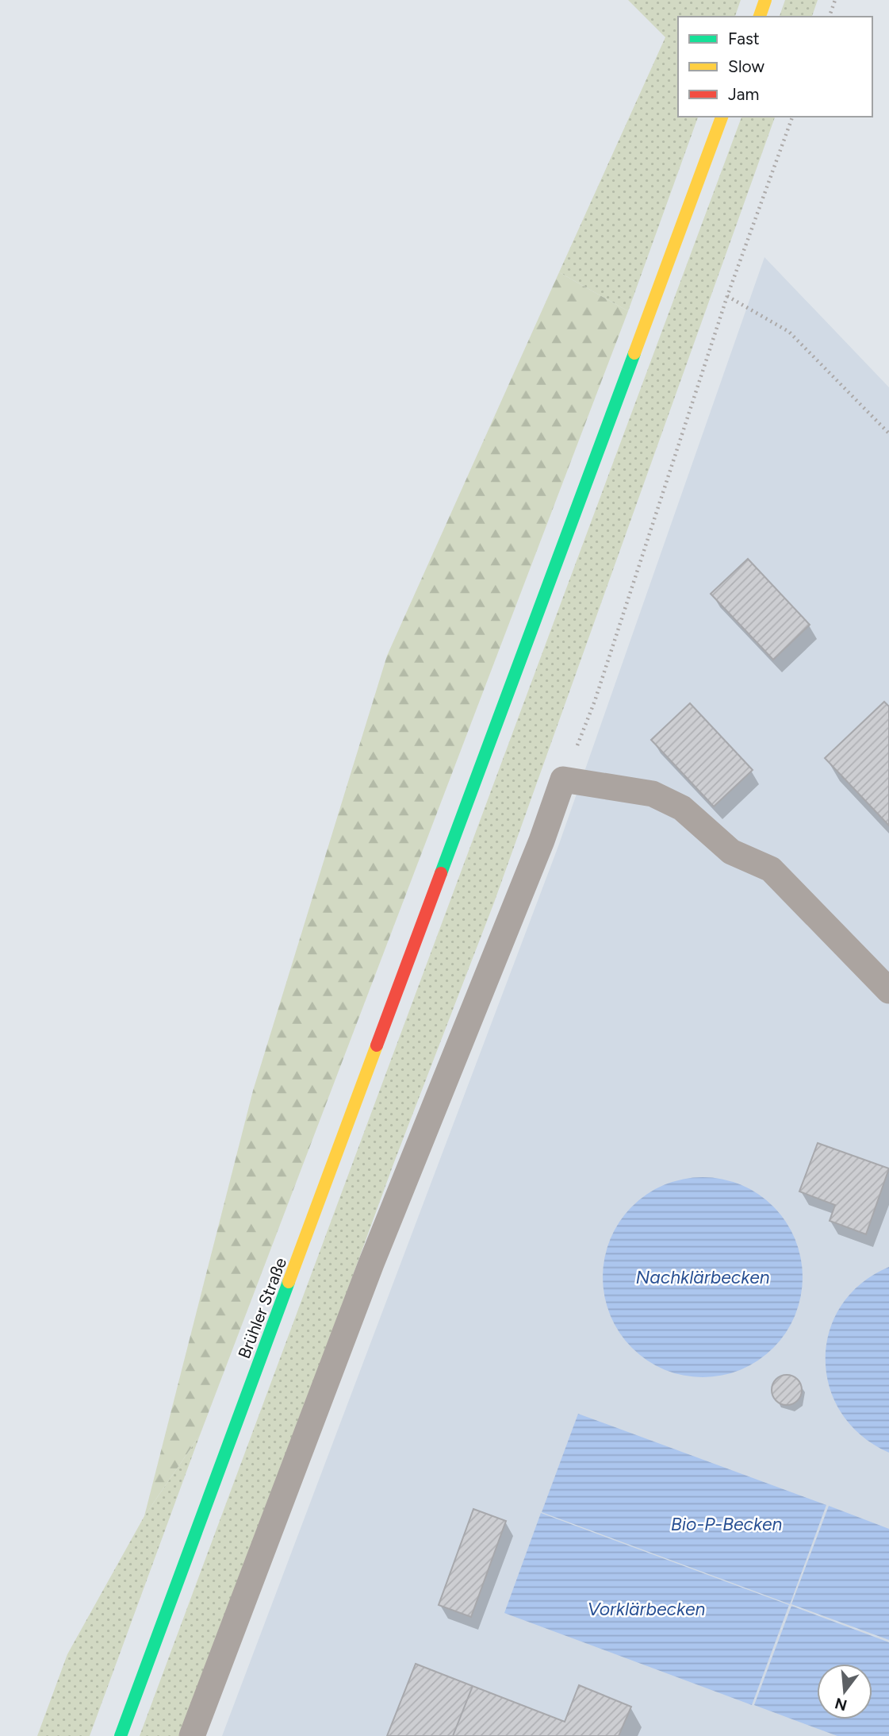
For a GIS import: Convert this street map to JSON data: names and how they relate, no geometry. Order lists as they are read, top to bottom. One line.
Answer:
{"streets":{"street":["Brühler Straße"]},"water":["Nachklärbecken","Bio-P-Becken","Vorklärbecken"],"legend":["Fast","Slow","Jam"],"north":"bottom"}
